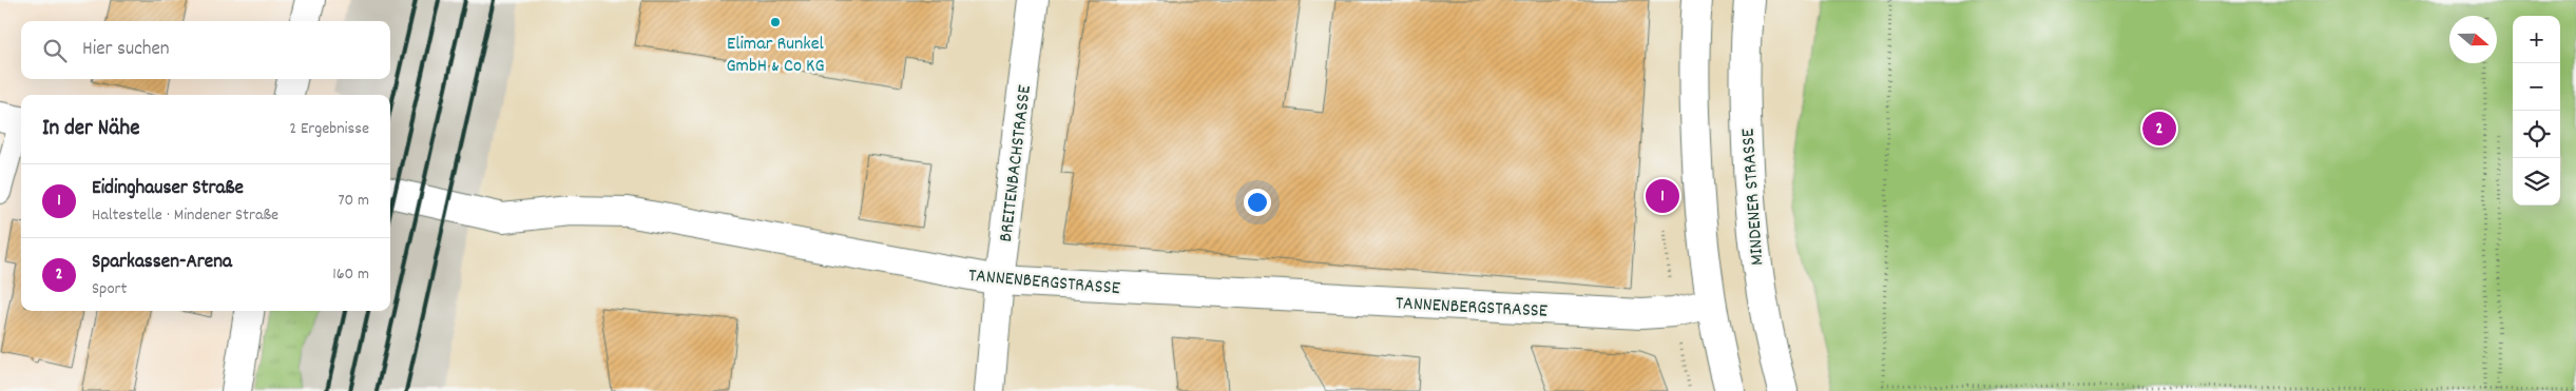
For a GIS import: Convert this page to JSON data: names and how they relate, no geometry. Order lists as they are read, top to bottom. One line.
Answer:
{"streets":{"street":["BREITENBACHSTRASSE","MINDENER STRASSE","TANNENBERGSTRASSE"]},"crossings":[["BREITENBACHSTRASSE","TANNENBERGSTRASSE"]],"places":["Elimar Runkel GmbH & Co KG"],"north":"right","page":{"map_buttons":["+","−"],"search":"Hier suchen","heading":["In der Nähe","2 Ergebnisse"],"pins":["2","1"],"list":[{"mark":"1","name":"Eidinghauser Straße","note":"Haltestelle · Mindener Straße","value":"70 m"},{"mark":"2","name":"Sparkassen-Arena","note":"Sport","value":"160 m"}]}}
